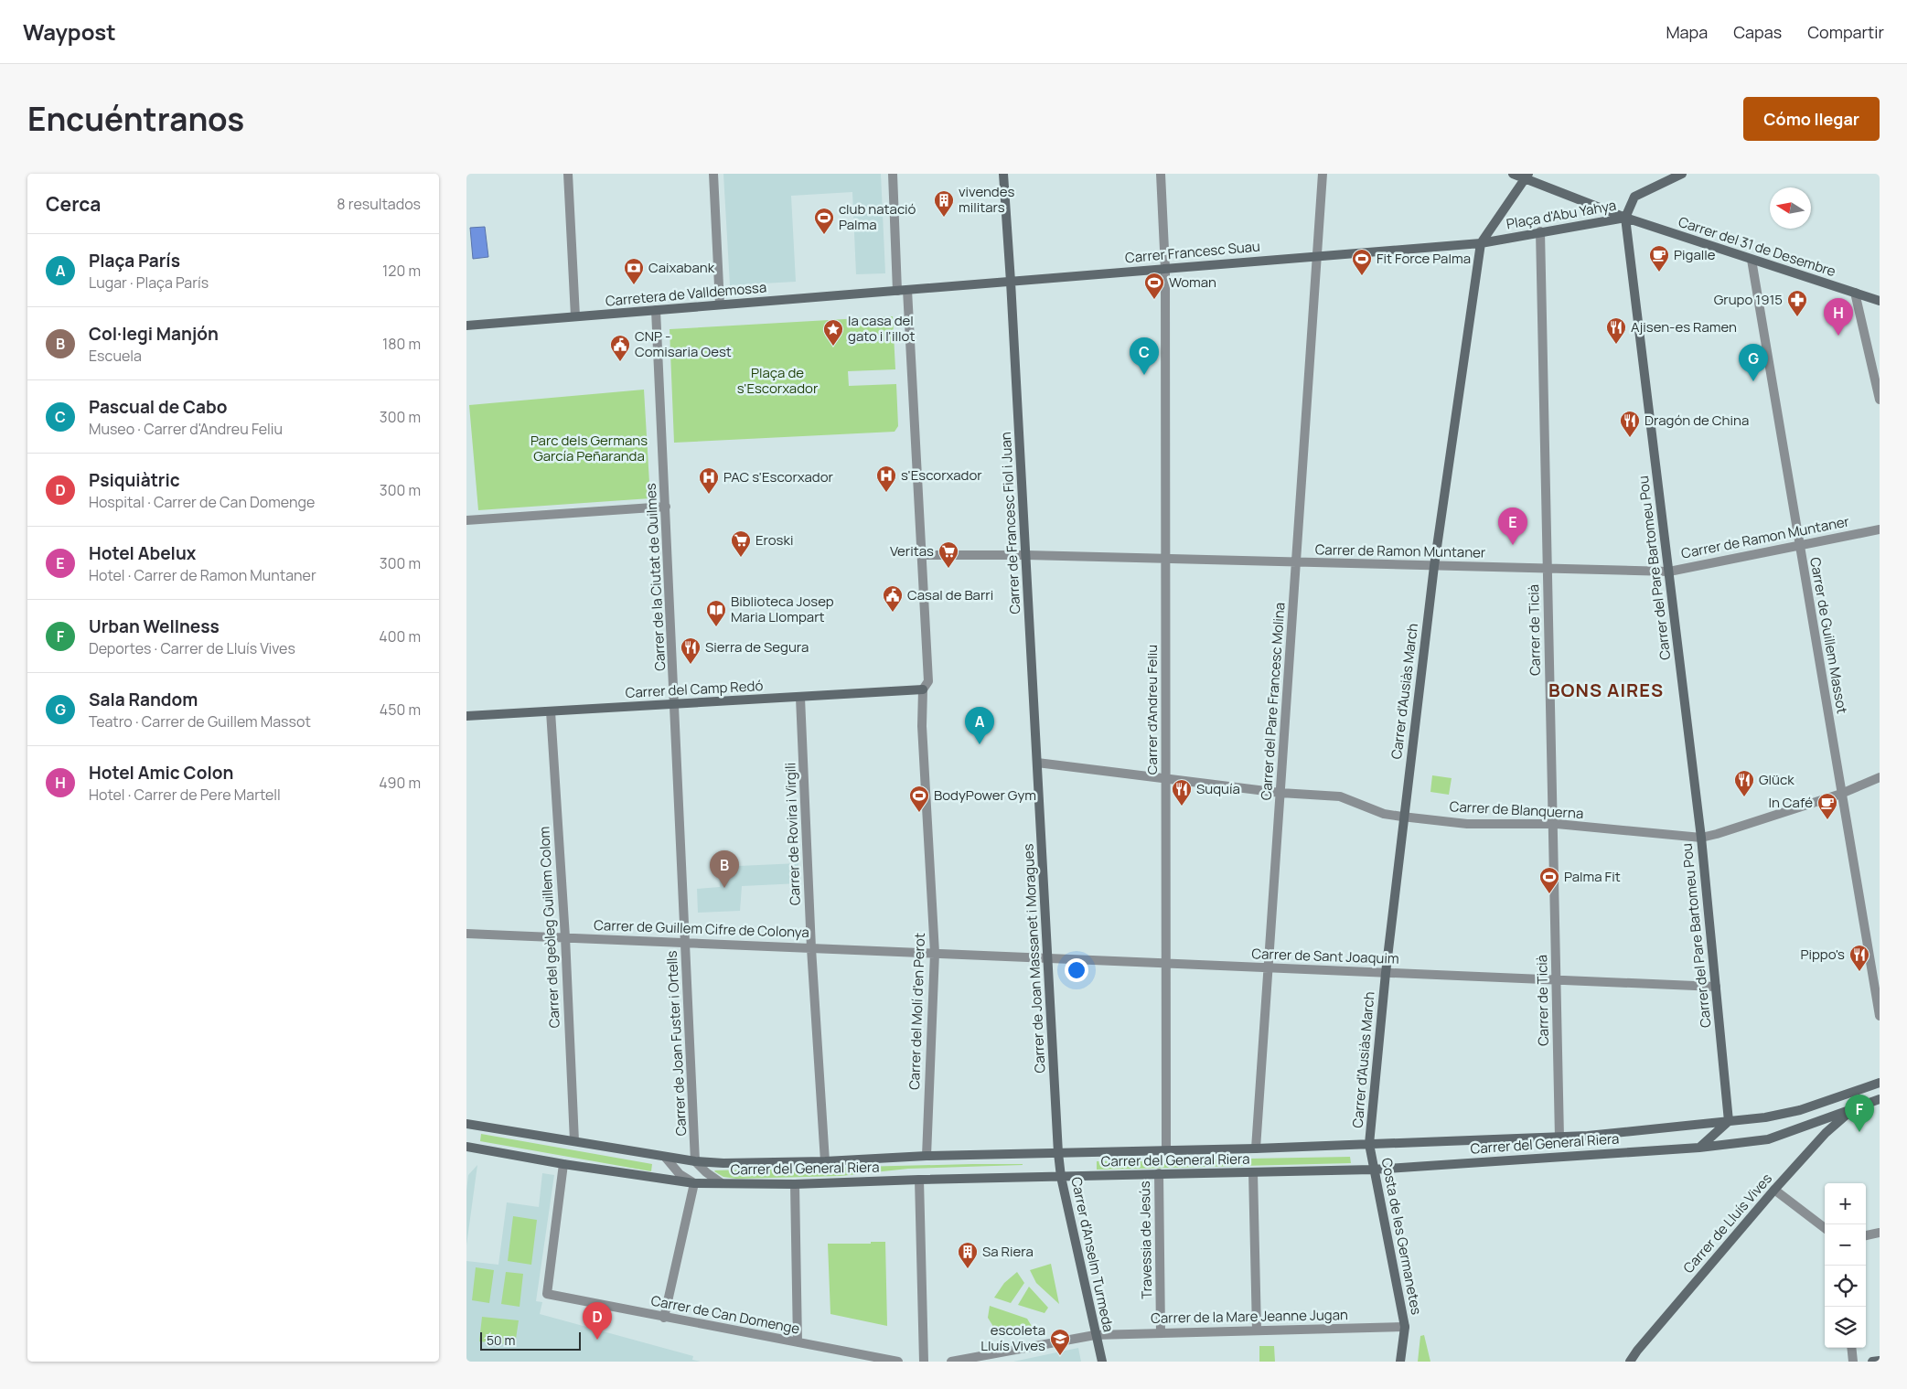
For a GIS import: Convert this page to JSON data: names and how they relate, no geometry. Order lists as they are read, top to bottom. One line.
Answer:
{"streets":{"main road":["Plaça d'Abu Yahya","Carrer del 31 de Desembre","Carrer Francesc Suau","Carretera de Valldemossa","Carrer de Francesc Fiol i Juan","Carrer del Pare Bartomeu Pou","Carrer del Camp Redó","Carrer d'Ausiàs March","Carrer de Joan Massanet i Moragues","Carrer del General Riera","Carrer de Lluís Vives","Costa de les Germanetes","Carrer d'Anselm Turmeda"],"street":["Carrer de Ramon Muntaner","Carrer de la Ciutat de Quilmes","Carrer de Ticià","Carrer de Guillem Massot","Carrer del Pare Francesc Molina","Carrer d'Andreu Feliu","Carrer de Blanquerna","Carrer de Rovira i Virgili","Carrer del geòleg Guillem Colom","Carrer de Guillem Cifre de Colonya","Carrer de Sant Joaquim","Carrer del Molí d'en Perot","Carrer de Joan Fuster i Ortells","Travessia de Jesús","Carrer de Can Domenge","Carrer de la Mare Jeanne Jugan"]},"crossings":[["Plaça d'Abu Yahya","Carrer del 31 de Desembre"],["Plaça d'Abu Yahya","Carrer Francesc Suau"],["Plaça d'Abu Yahya","Carrer del Pare Bartomeu Pou"],["Plaça d'Abu Yahya","Carrer de Ticià"],["Plaça d'Abu Yahya","Carrer d'Ausiàs March"],["Carrer del 31 de Desembre","Carrer del Pare Bartomeu Pou"],["Carrer del 31 de Desembre","Carrer de Guillem Massot"],["Carrer Francesc Suau","Carretera de Valldemossa"],["Carrer Francesc Suau","Carrer de Francesc Fiol i Juan"],["Carrer Francesc Suau","Carrer d'Ausiàs March"],["Carrer Francesc Suau","Carrer del Pare Francesc Molina"],["Carrer Francesc Suau","Carrer d'Andreu Feliu"],["Carrer Francesc Suau","Carrer del Molí d'en Perot"],["Carretera de Valldemossa","Carrer de la Ciutat de Quilmes"],["Carretera de Valldemossa","Carrer del Molí d'en Perot"],["Carrer de Francesc Fiol i Juan","Carrer de Ramon Muntaner"],["Carrer de Francesc Fiol i Juan","Carrer de Blanquerna"],["Carrer de Francesc Fiol i Juan","Carrer de Joan Massanet i Moragues"],["Carrer de Ramon Muntaner","Carrer del Pare Bartomeu Pou"],["Carrer de Ramon Muntaner","Carrer de Ticià"],["Carrer de Ramon Muntaner","Carrer de Guillem Massot"],["Carrer de Ramon Muntaner","Carrer d'Ausiàs March"],["Carrer de Ramon Muntaner","Carrer del Pare Francesc Molina"],["Carrer de Ramon Muntaner","Carrer d'Andreu Feliu"],["Carrer del Pare Bartomeu Pou","Carrer de Blanquerna"],["Carrer del Pare Bartomeu Pou","Carrer de Sant Joaquim"],["Carrer del Pare Bartomeu Pou","Carrer del General Riera"],["Carrer de la Ciutat de Quilmes","Carrer del Camp Redó"],["Carrer de la Ciutat de Quilmes","Carrer de Joan Fuster i Ortells"],["Carrer de Ticià","Carrer de Blanquerna"],["Carrer de Ticià","Carrer de Sant Joaquim"],["Carrer de Ticià","Carrer del General Riera"],["Carrer de Guillem Massot","Carrer de Blanquerna"],["Carrer del Camp Redó","Carrer de Rovira i Virgili"],["Carrer del Camp Redó","Carrer del geòleg Guillem Colom"],["Carrer del Camp Redó","Carrer del Molí d'en Perot"],["Carrer del Camp Redó","Carrer de Joan Fuster i Ortells"],["Carrer d'Ausiàs March","Carrer de Blanquerna"],["Carrer d'Ausiàs March","Carrer de Sant Joaquim"],["Carrer d'Ausiàs March","Carrer del General Riera"],["Carrer d'Ausiàs March","Costa de les Germanetes"],["Carrer del Pare Francesc Molina","Carrer de Blanquerna"],["Carrer del Pare Francesc Molina","Carrer de Sant Joaquim"],["Carrer del Pare Francesc Molina","Carrer del General Riera"],["Carrer d'Andreu Feliu","Carrer de Blanquerna"],["Carrer d'Andreu Feliu","Carrer de Sant Joaquim"],["Carrer d'Andreu Feliu","Carrer del General Riera"],["Carrer de Blanquerna","Carrer de Joan Massanet i Moragues"],["Carrer de Rovira i Virgili","Carrer de Guillem Cifre de Colonya"],["Carrer de Rovira i Virgili","Carrer del General Riera"],["Carrer del geòleg Guillem Colom","Carrer de Guillem Cifre de Colonya"],["Carrer del geòleg Guillem Colom","Carrer del General Riera"],["Carrer de Guillem Cifre de Colonya","Carrer de Sant Joaquim"],["Carrer de Guillem Cifre de Colonya","Carrer del Molí d'en Perot"],["Carrer de Guillem Cifre de Colonya","Carrer de Joan Fuster i Ortells"],["Carrer de Sant Joaquim","Carrer de Joan Massanet i Moragues"],["Carrer de Sant Joaquim","Carrer del Molí d'en Perot"],["Carrer de Joan Massanet i Moragues","Carrer del General Riera"],["Carrer de Joan Massanet i Moragues","Carrer d'Anselm Turmeda"],["Carrer del Molí d'en Perot","Carrer del General Riera"],["Carrer de Joan Fuster i Ortells","Carrer del General Riera"],["Carrer del General Riera","Carrer de Lluís Vives"],["Carrer del General Riera","Costa de les Germanetes"],["Carrer del General Riera","Travessia de Jesús"],["Carrer del General Riera","Carrer d'Anselm Turmeda"],["Carrer del General Riera","Carrer de Can Domenge"],["Costa de les Germanetes","Carrer de la Mare Jeanne Jugan"],["Travessia de Jesús","Carrer de la Mare Jeanne Jugan"],["Carrer d'Anselm Turmeda","Carrer de la Mare Jeanne Jugan"]],"districts":["BONS AIRES"],"parks":["Plaça de s'Escorxador","Parc dels Germans García Peñaranda"],"places":{"building":["vivendes militars","Sa Riera"],"sports":["club natació Palma","Fit Force Palma","Woman","BodyPower Gym","Palma Fit"],"cafe":["Pigalle","In Café"],"bank":["Caixabank"],"pharmacy":["Grupo 1915"],"restaurant":["Ajisen-es Ramen","Dragón de China","Sierra de Segura","Glück","Suquía","Pippo's"],"place":["la casa del gato i l'illot"],"public building":["CNP - Comisaria Oest","Casal de Barri"],"hospital":["s'Escorxador","PAC s'Escorxador"],"supermarket":["Eroski","Veritas"],"library":["Biblioteca Josep Maria Llompart"],"school or university":["escoleta Lluís Vives"]},"scale_bar":"50 m","north":"left","page":{"header":"Waypost","nav":["Mapa","Capas","Compartir"],"title":"Encuéntranos","buttons":"Cómo llegar","heading":["Cerca","8 resultados"],"list":[{"mark":"A","name":"Plaça París","note":"Lugar · Plaça París","value":"120 m"},{"mark":"B","name":"Col·legi Manjón","note":"Escuela","value":"180 m"},{"mark":"C","name":"Pascual de Cabo","note":"Museo · Carrer d'Andreu Feliu","value":"300 m"},{"mark":"D","name":"Psiquiàtric","note":"Hospital · Carrer de Can Domenge","value":"300 m"},{"mark":"E","name":"Hotel Abelux","note":"Hotel · Carrer de Ramon Muntaner","value":"300 m"},{"mark":"F","name":"Urban Wellness","note":"Deportes · Carrer de Lluís Vives","value":"400 m"},{"mark":"G","name":"Sala Random","note":"Teatro · Carrer de Guillem Massot","value":"450 m"},{"mark":"H","name":"Hotel Amic Colon","note":"Hotel · Carrer de Pere Martell","value":"490 m"}],"pins":["H","C","G","E","A","B","F","D"],"map_buttons":["+","−"],"scale":"50 m"}}
